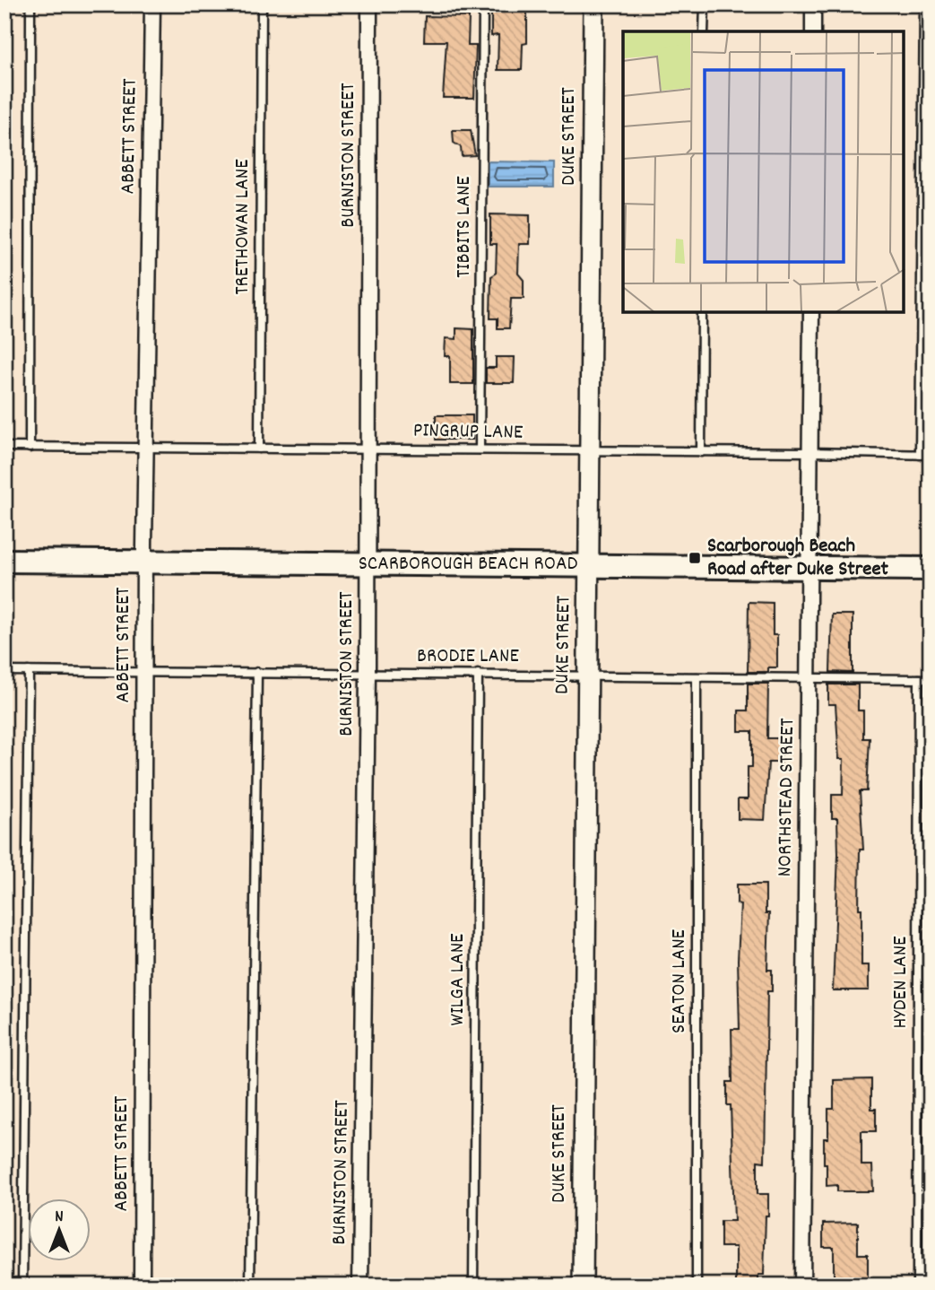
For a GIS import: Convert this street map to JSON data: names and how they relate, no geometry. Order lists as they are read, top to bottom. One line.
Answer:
{"streets":{"main road":["DUKE STREET","SCARBOROUGH BEACH ROAD"],"street":["ABBETT STREET","BURNISTON STREET","NORTHSTEAD STREET"],"lane":["TRETHOWAN LANE","TIBBITS LANE","PINGRUP LANE","BRODIE LANE","WILGA LANE","SEATON LANE","HYDEN LANE"]},"crossings":[["ABBETT STREET","PINGRUP LANE"],["ABBETT STREET","SCARBOROUGH BEACH ROAD"],["ABBETT STREET","BRODIE LANE"],["DUKE STREET","PINGRUP LANE"],["DUKE STREET","SCARBOROUGH BEACH ROAD"],["DUKE STREET","BRODIE LANE"],["BURNISTON STREET","PINGRUP LANE"],["BURNISTON STREET","SCARBOROUGH BEACH ROAD"],["BURNISTON STREET","BRODIE LANE"],["TRETHOWAN LANE","PINGRUP LANE"],["TIBBITS LANE","PINGRUP LANE"],["PINGRUP LANE","NORTHSTEAD STREET"],["SCARBOROUGH BEACH ROAD","NORTHSTEAD STREET"],["BRODIE LANE","NORTHSTEAD STREET"],["BRODIE LANE","WILGA LANE"],["BRODIE LANE","SEATON LANE"],["BRODIE LANE","HYDEN LANE"]],"places":{"transit":["Scarborough Beach Road after Duke Street"]},"north":"top"}
